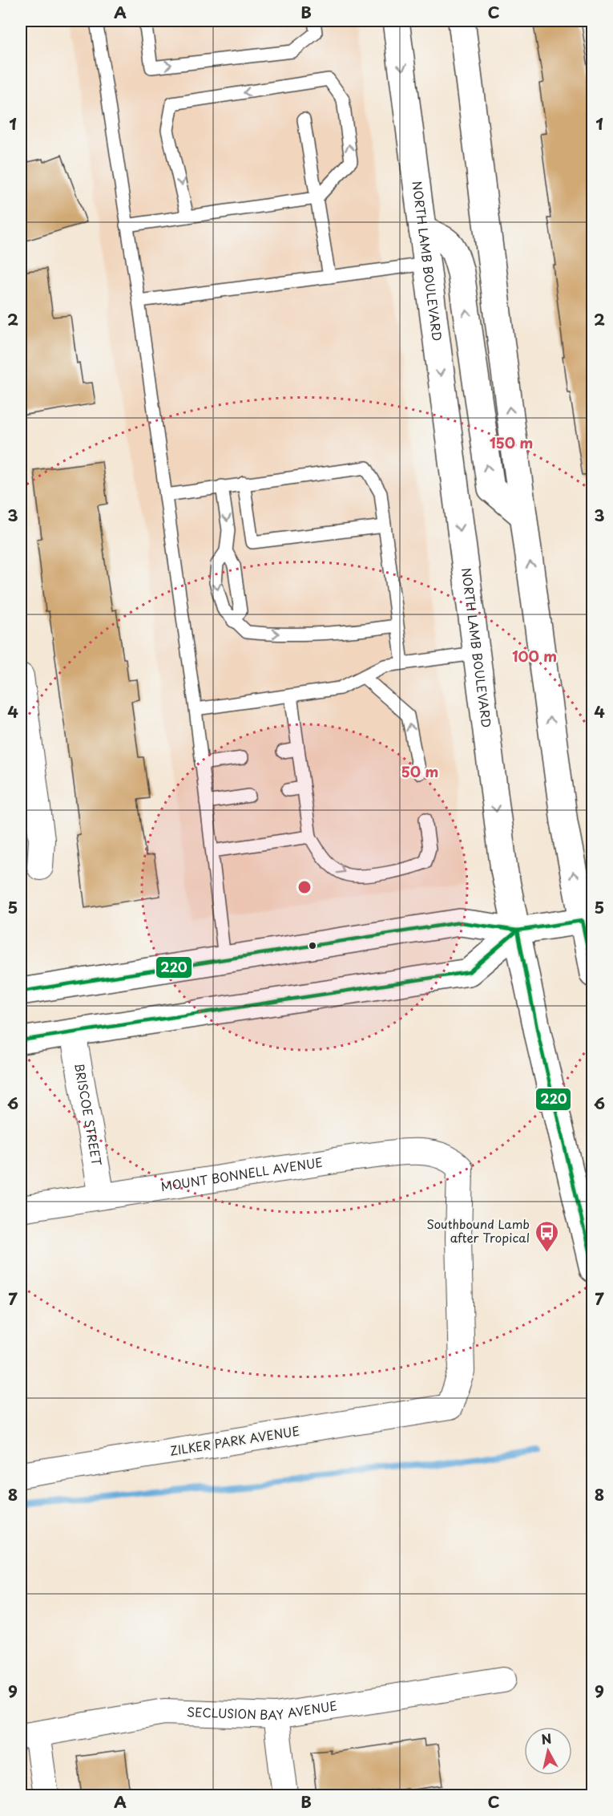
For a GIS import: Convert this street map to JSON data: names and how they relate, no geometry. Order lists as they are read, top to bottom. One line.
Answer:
{"streets":{"main road":["NORTH LAMB BOULEVARD"],"street":["BRISCOE STREET","MOUNT BONNELL AVENUE","ZILKER PARK AVENUE","SECLUSION BAY AVENUE"]},"crossings":[["BRISCOE STREET","MOUNT BONNELL AVENUE"],["MOUNT BONNELL AVENUE","ZILKER PARK AVENUE"]],"places":{"bus stop":["Southbound Lamb after Tropical"]},"lines":["transit line 220"],"north":"top","grid":{"columns":["A","B","C"],"rows":["1","2","3","4","5","6","7","8","9"]},"rings":["150 m","100 m","50 m"]}
